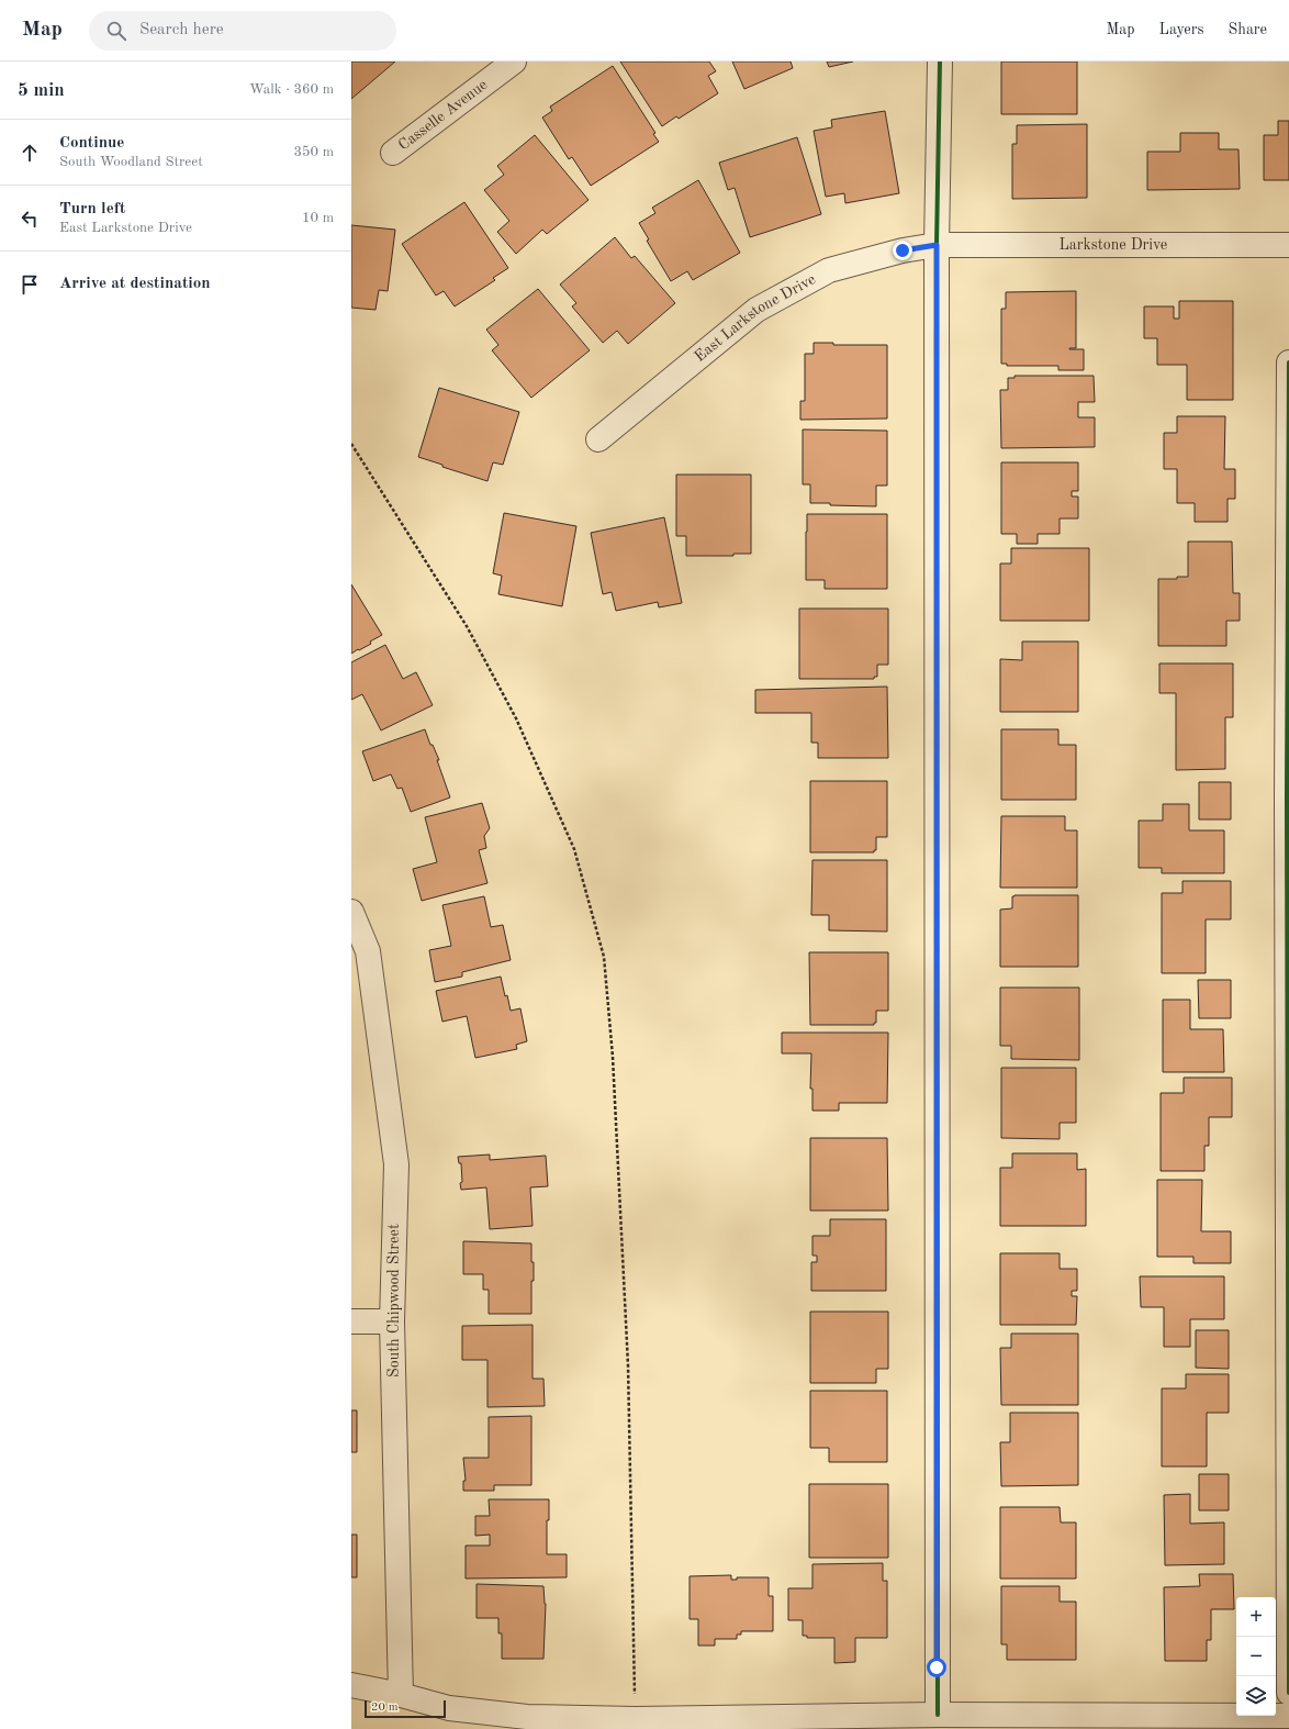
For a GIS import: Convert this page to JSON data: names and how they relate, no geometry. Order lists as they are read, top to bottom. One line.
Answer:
{"streets":{"street":["Casselle Avenue","Larkstone Drive","East Larkstone Drive","South Chipwood Street"]},"crossings":[["Larkstone Drive","East Larkstone Drive"]],"scale_bar":"20 m","page":{"header":"Map","search":"Search here","nav":["Map","Layers","Share"],"heading":["5 min","Walk · 360 m"],"list":[["Continue","South Woodland Street","350 m"],["Turn left","East Larkstone Drive","10 m"],"Arrive at destination"],"map_buttons":["+","−"],"scale":"20 m"}}
